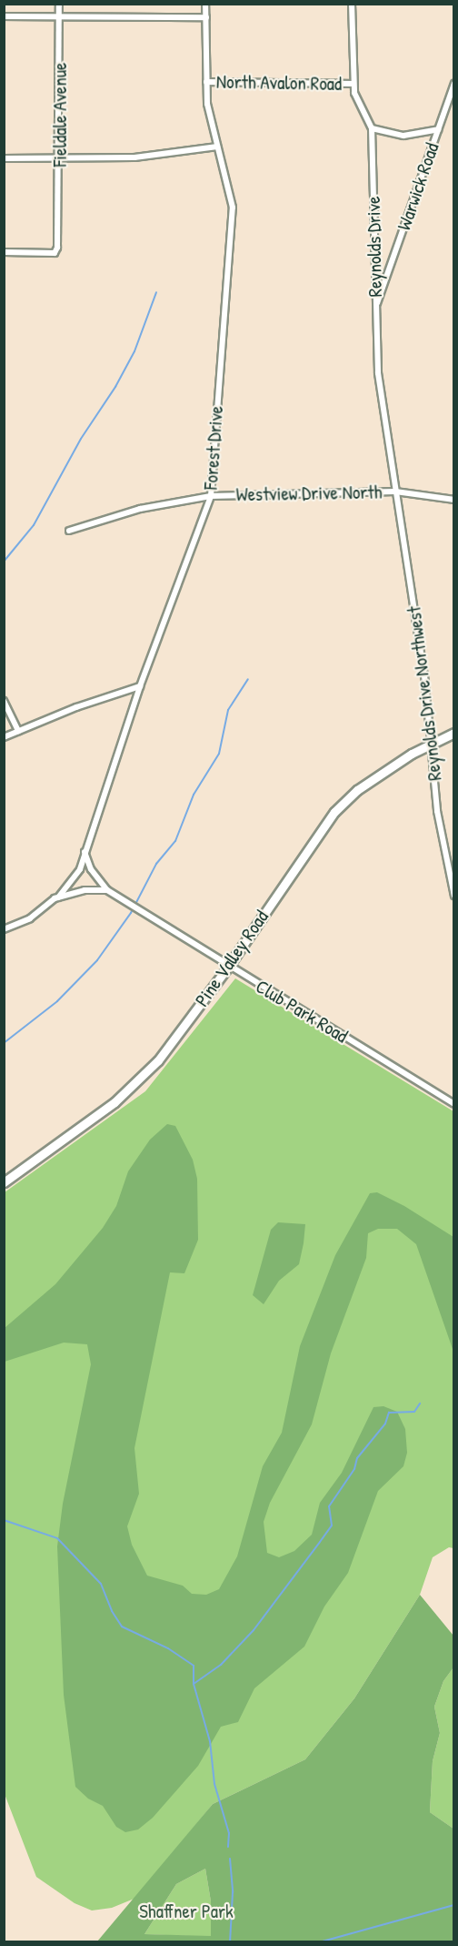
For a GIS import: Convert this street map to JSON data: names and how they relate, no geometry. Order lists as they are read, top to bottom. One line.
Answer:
{"streets":{"street":["North Avalon Road","Fieldale Avenue","Warwick Road","Reynolds Drive","Forest Drive","Westview Drive North","Reynolds Drive Northwest","Pine Valley Road","Club Park Road"]},"crossings":[["North Avalon Road","Reynolds Drive"],["North Avalon Road","Forest Drive"],["Warwick Road","Reynolds Drive"],["Reynolds Drive","Westview Drive North"],["Reynolds Drive","Reynolds Drive Northwest"],["Forest Drive","Westview Drive North"],["Westview Drive North","Reynolds Drive Northwest"],["Reynolds Drive Northwest","Pine Valley Road"],["Pine Valley Road","Club Park Road"]],"parks":["Shaffner Park"]}
